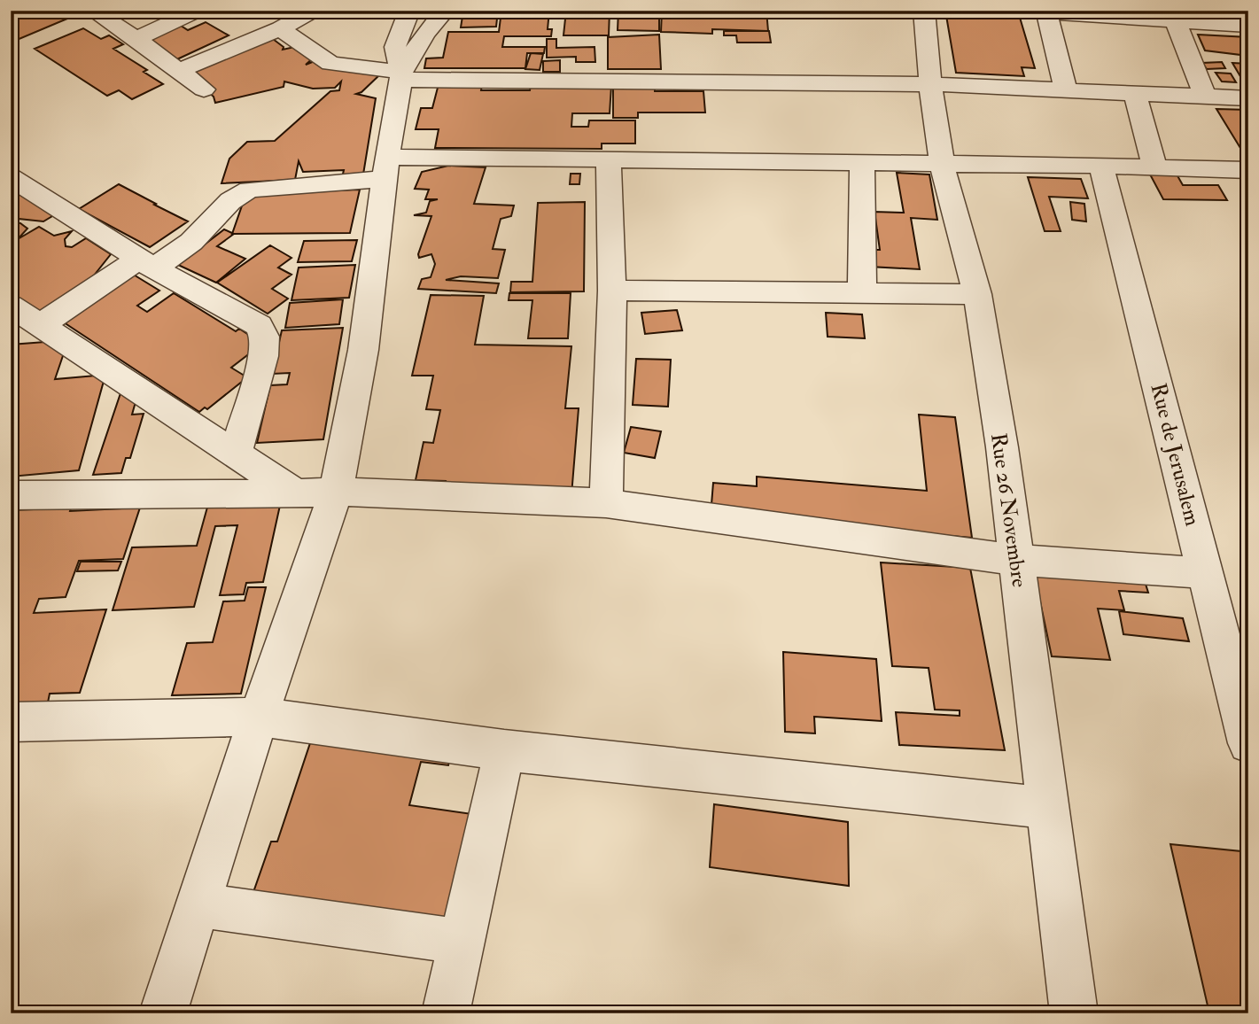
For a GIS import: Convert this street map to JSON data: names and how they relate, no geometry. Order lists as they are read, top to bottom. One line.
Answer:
{"streets":{"street":["Rue de Jerusalem","Rue 26 Novembre"]}}
